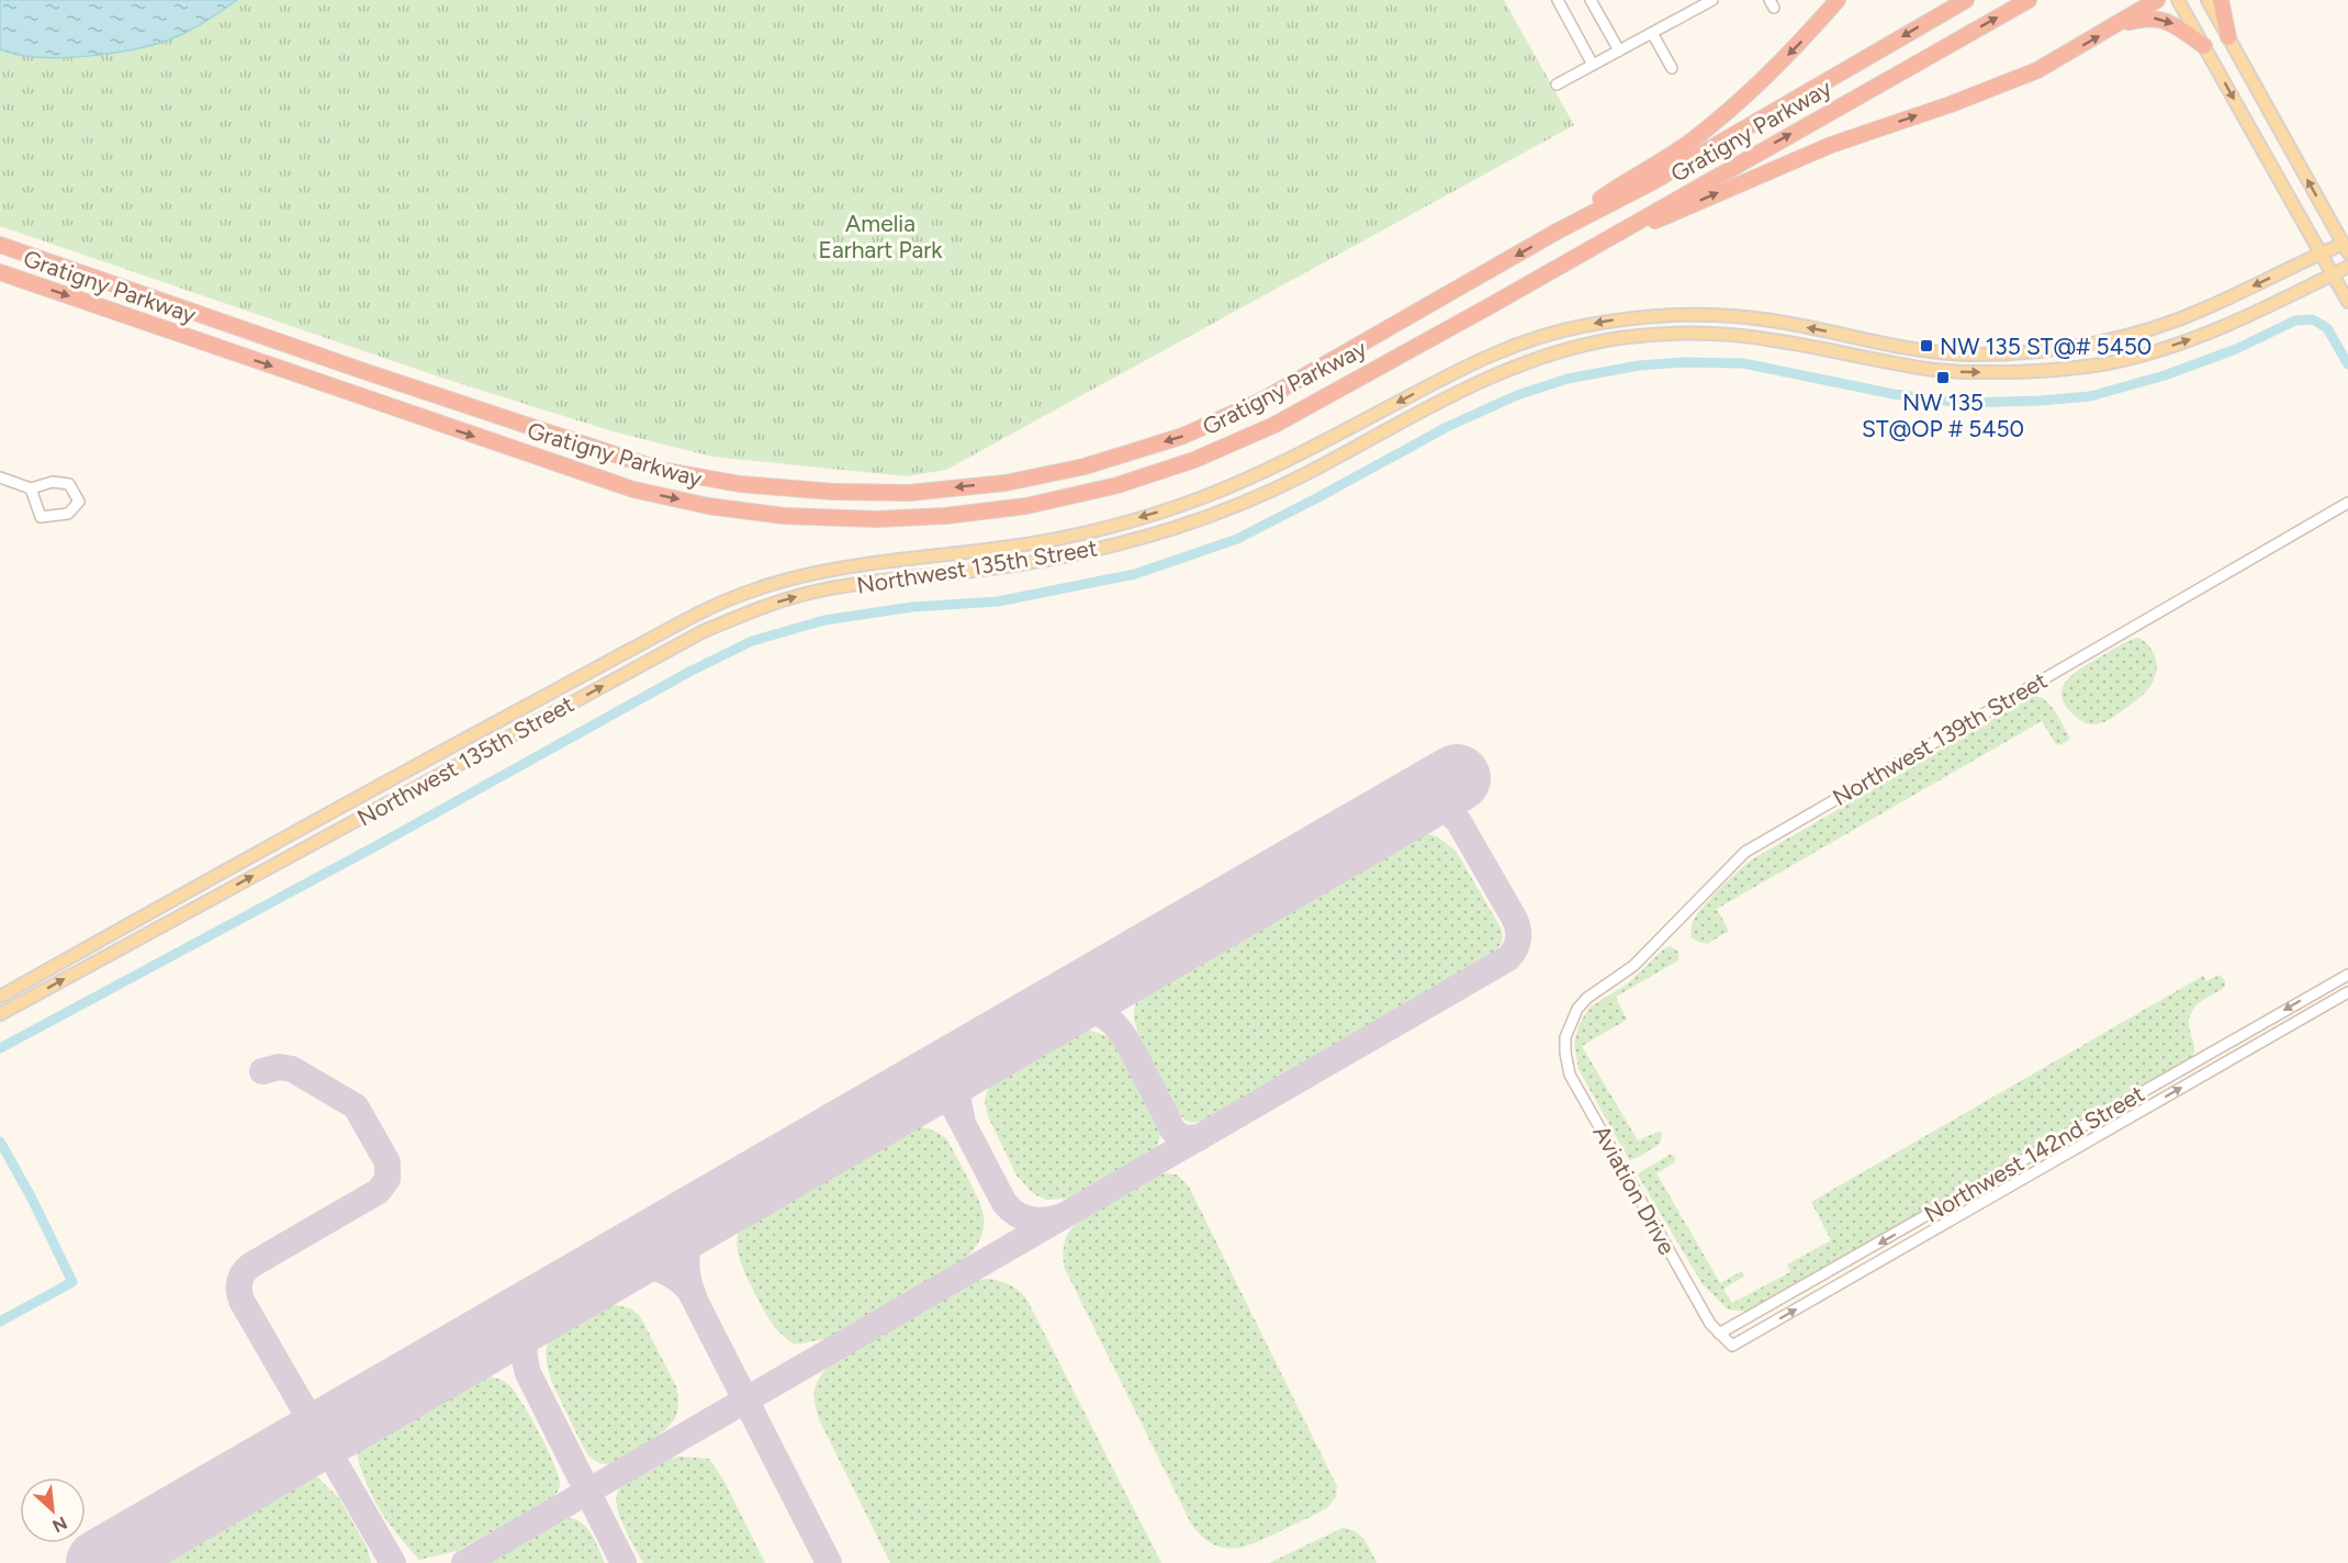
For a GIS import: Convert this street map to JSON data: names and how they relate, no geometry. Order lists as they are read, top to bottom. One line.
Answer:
{"streets":{"highway":["Gratigny Parkway"],"main road":["Northwest 135th Street"],"street":["Northwest 139th Street","Northwest 142nd Street","Aviation Drive"]},"crossings":[["Northwest 139th Street","Aviation Drive"],["Northwest 142nd Street","Aviation Drive"]],"parks":["Amelia Earhart Park"],"places":{"transit":["NW 135 ST@# 5450","NW 135 ST@OP # 5450"]},"north":"bottom right"}
